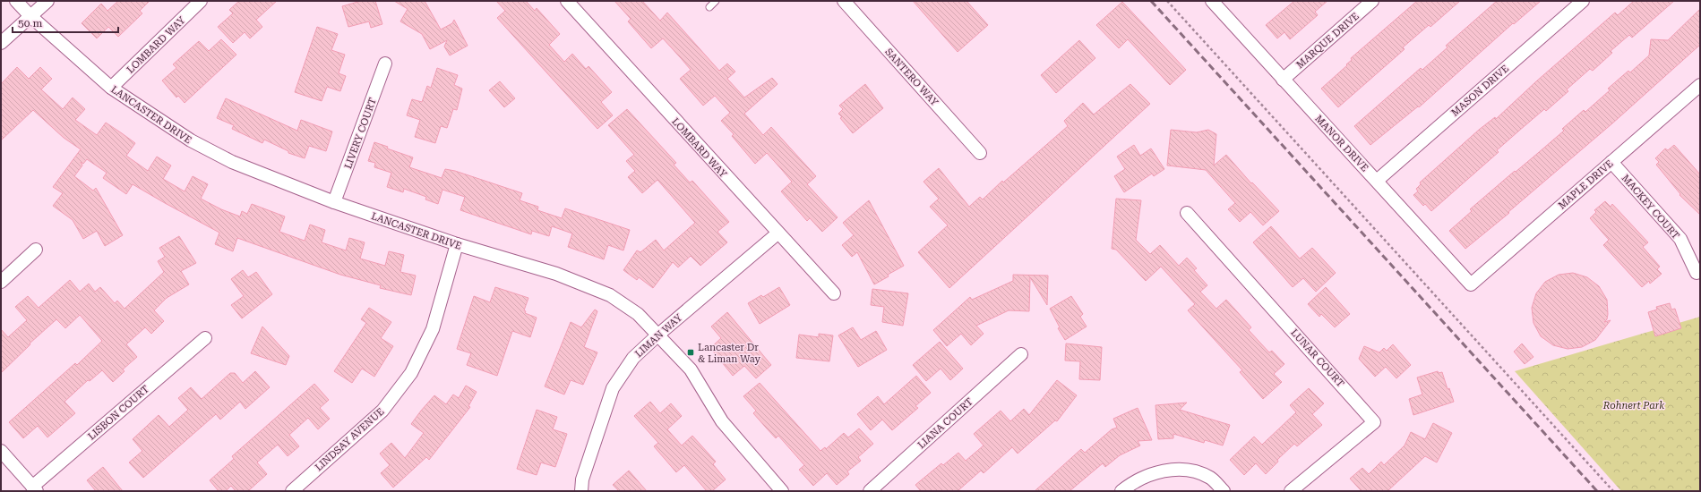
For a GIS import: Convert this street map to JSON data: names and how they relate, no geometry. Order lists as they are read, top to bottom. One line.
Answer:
{"streets":{"street":["MARQUE DRIVE","LOMBARD WAY","SANTERO WAY","MASON DRIVE","LANCASTER DRIVE","LIVERY COURT","MANOR DRIVE","MAPLE DRIVE","MACKEY COURT","LIMAN WAY","LUNAR COURT","LISBON COURT","LIANA COURT","LINDSAY AVENUE"]},"crossings":[["MARQUE DRIVE","MANOR DRIVE"],["LOMBARD WAY","LANCASTER DRIVE"],["LOMBARD WAY","LIMAN WAY"],["MASON DRIVE","MANOR DRIVE"],["LANCASTER DRIVE","LIVERY COURT"],["LANCASTER DRIVE","LIMAN WAY"],["LANCASTER DRIVE","LINDSAY AVENUE"],["MANOR DRIVE","MAPLE DRIVE"],["MAPLE DRIVE","MACKEY COURT"]],"parks":["Rohnert Park"],"places":{"transit":["Lancaster Dr & Liman Way"]},"scale_bar":"50 m"}
